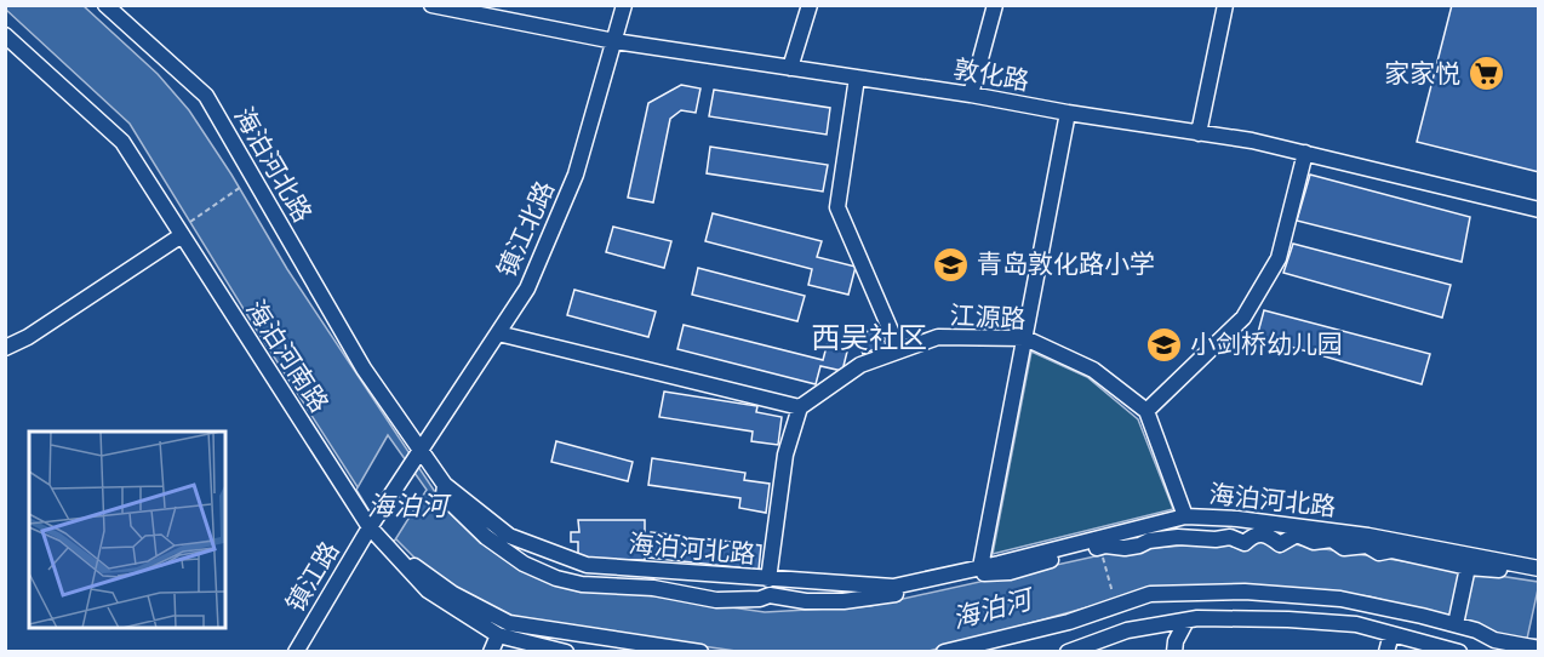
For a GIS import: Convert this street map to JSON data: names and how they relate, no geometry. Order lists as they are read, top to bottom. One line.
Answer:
{"streets":{"street":["敦化路","海泊河北路","镇江北路","江源路","海泊河南路","镇江路"]},"crossings":[["敦化路","镇江北路"],["海泊河北路","镇江北路"],["海泊河北路","镇江路"],["镇江北路","镇江路"],["海泊河南路","镇江路"]],"districts":["西吴社区"],"water":["海泊河"],"places":{"supermarket":["家家悦"],"school or university":["青岛敦化路小学","小剑桥幼儿园"]}}
